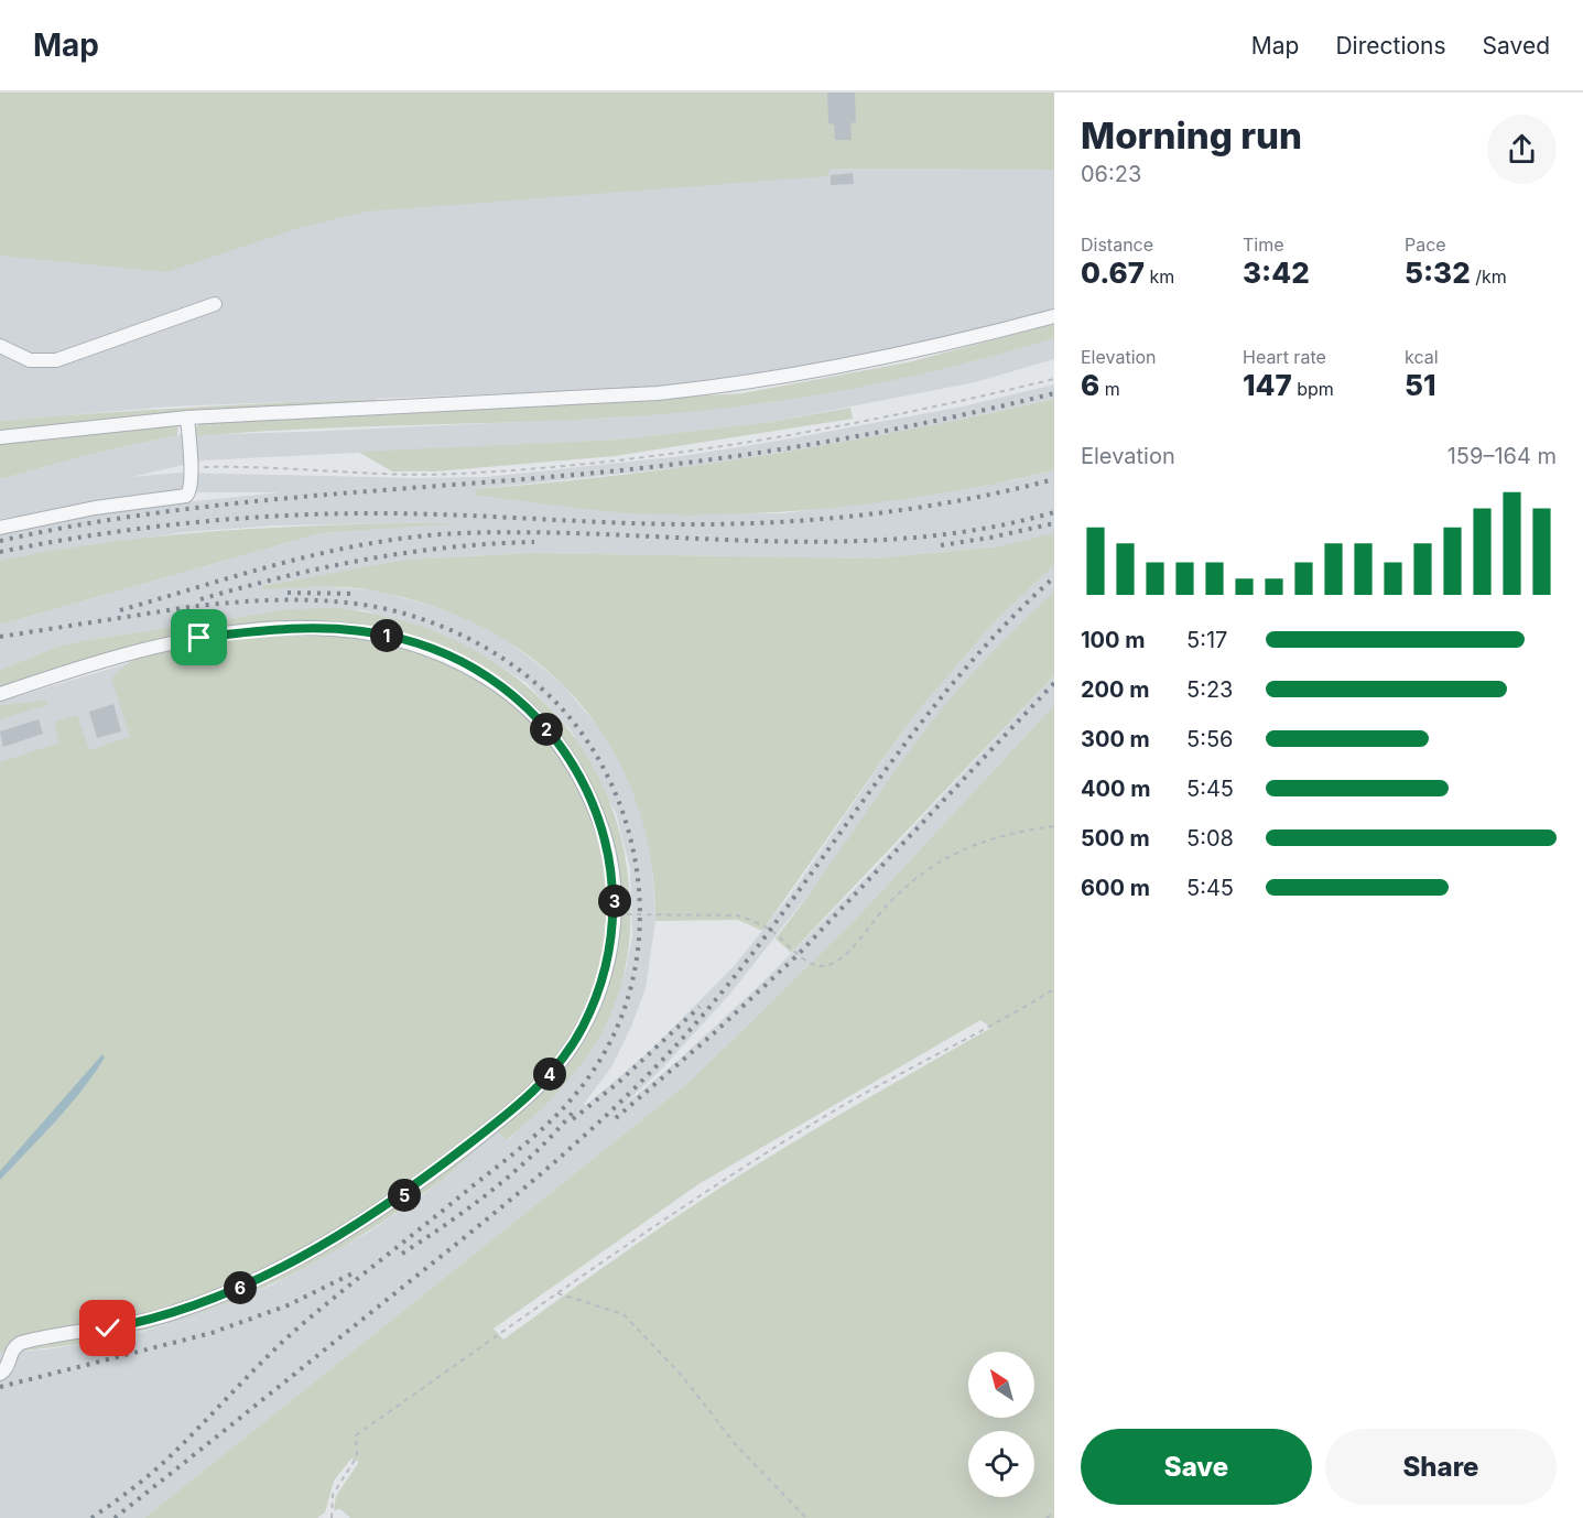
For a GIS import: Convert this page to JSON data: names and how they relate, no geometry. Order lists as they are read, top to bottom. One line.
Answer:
{"north":"top left","page":{"header":"Map","nav":["Map","Directions","Saved"],"heading":["Morning run","06:23"],"stats":[["Distance","0.67 km"],["Time","3:42"],["Pace","5:32 /km"],["Elevation","6 m"],["Heart rate","147 bpm"],["kcal","51"]],"chart":["Elevation","159–164 m"],"list":[{"name":"100 m","note":"5:17"},{"name":"200 m","note":"5:23"},{"name":"300 m","note":"5:56"},{"name":"400 m","note":"5:45"},{"name":"500 m","note":"5:08"},{"name":"600 m","note":"5:45"}],"pins":["1","2","3","4","5","6"],"buttons":["Save","Share"]}}
